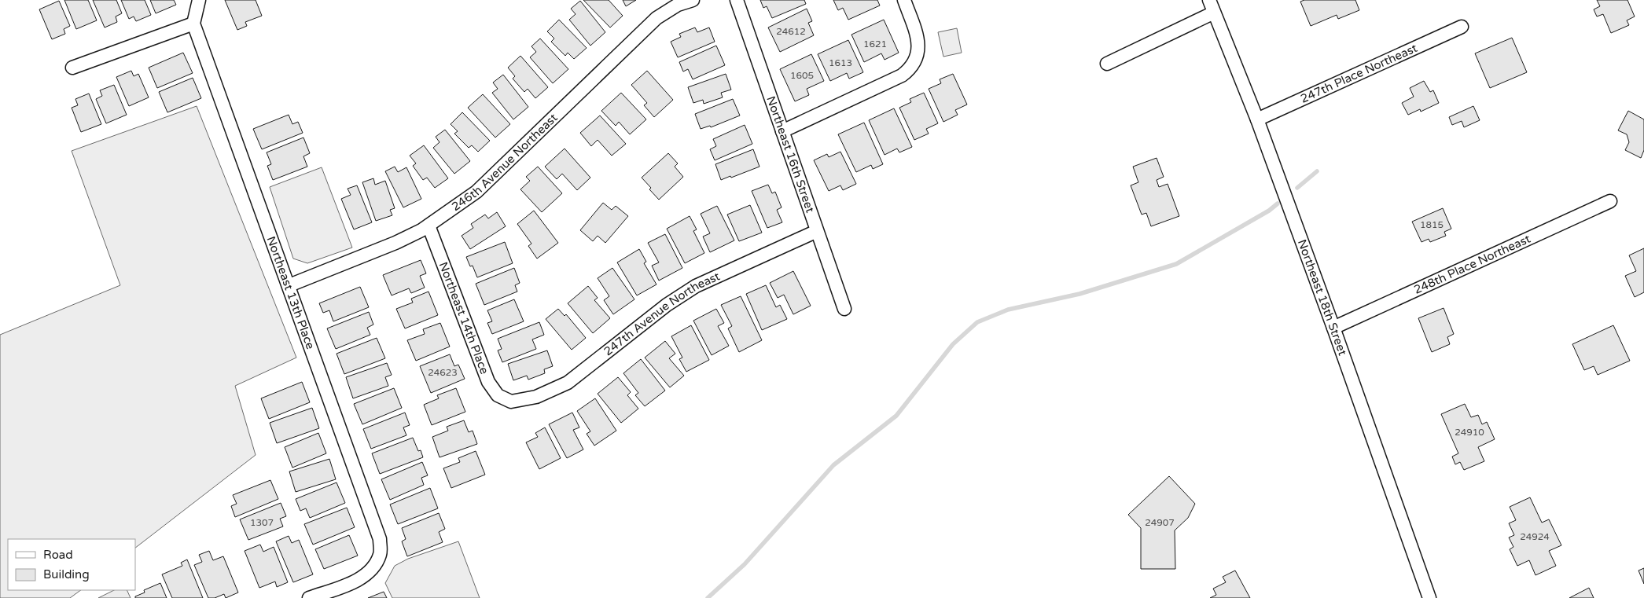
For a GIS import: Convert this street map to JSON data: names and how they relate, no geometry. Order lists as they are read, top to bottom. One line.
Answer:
{"streets":{"street":["247th Place Northeast","Northeast 16th Street","246th Avenue Northeast","248th Place Northeast","Northeast 13th Place","Northeast 18th Street","247th Avenue Northeast","Northeast 14th Place"]},"crossings":[["247th Place Northeast","Northeast 18th Street"],["Northeast 16th Street","247th Avenue Northeast"],["246th Avenue Northeast","Northeast 13th Place"],["246th Avenue Northeast","Northeast 14th Place"],["248th Place Northeast","Northeast 18th Street"],["247th Avenue Northeast","Northeast 14th Place"]],"house_numbers":["24612","1621","1613","1605","1815","24623","24910","1307","24907","24924"],"legend":["Road","Building"]}
